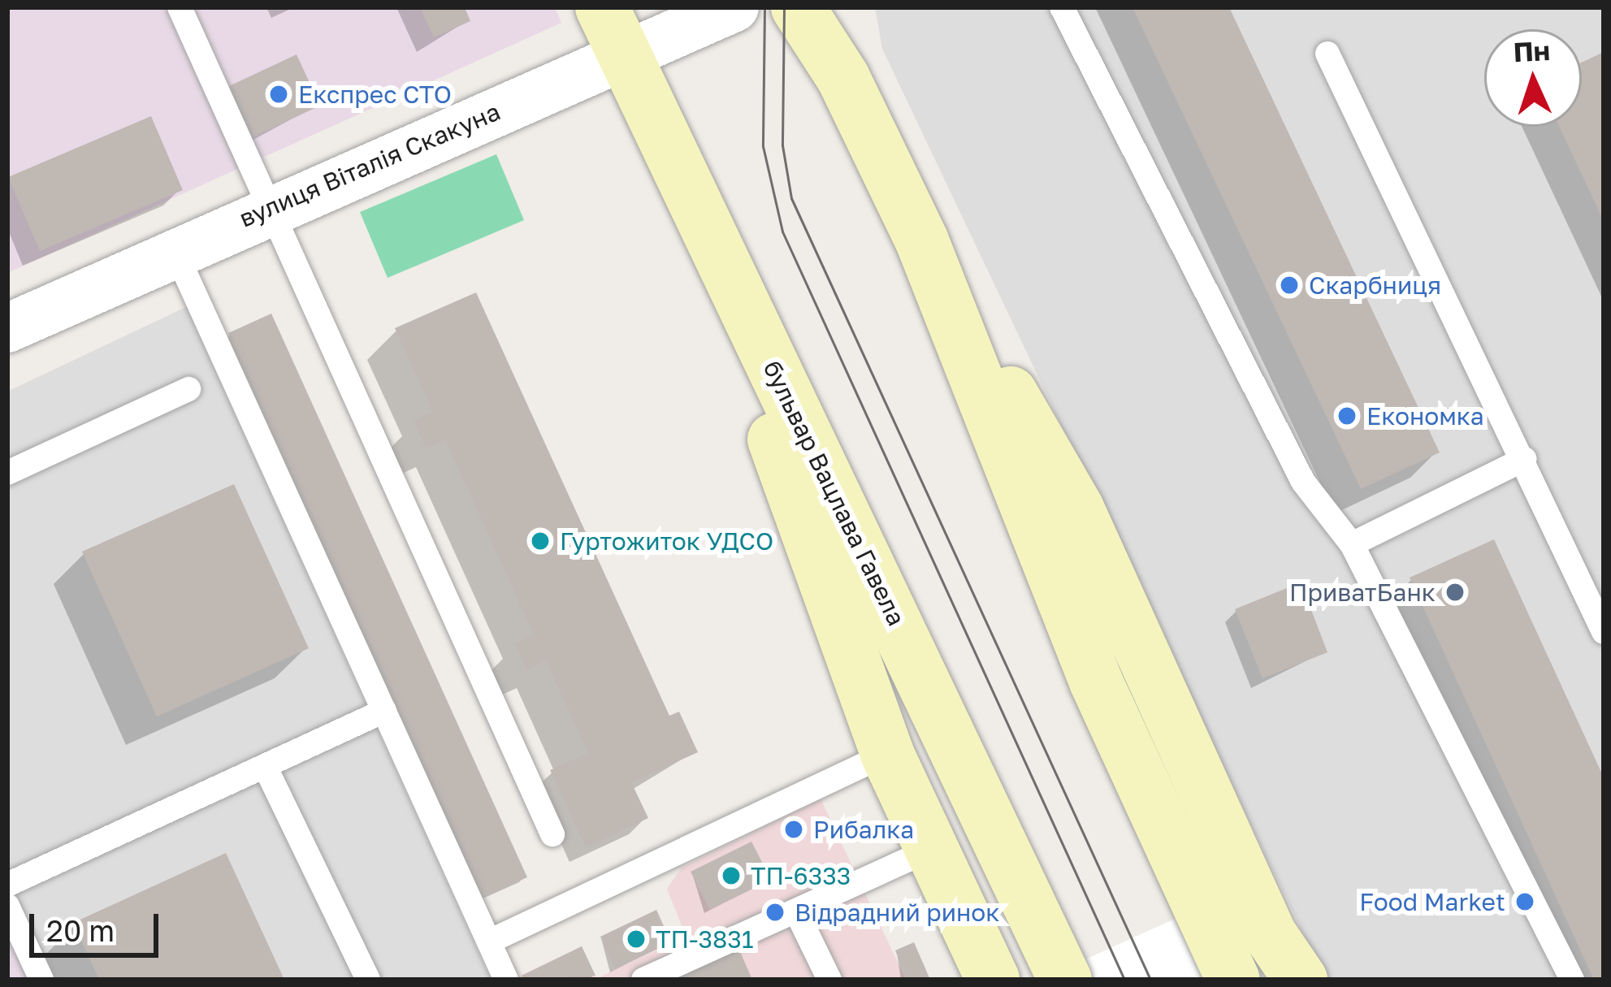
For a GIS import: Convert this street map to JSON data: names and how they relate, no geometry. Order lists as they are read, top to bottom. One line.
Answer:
{"streets":{"main road":["бульвар Вацлава Гавела"],"street":["вулиця Віталія Скакуна"]},"crossings":[["вулиця Віталія Скакуна","бульвар Вацлава Гавела"]],"places":["Експрес СТО","Скарбниця","Економка","Гуртожиток УДСО","ПриватБанк","Рибалка","ТП-6333","Food Market","Відрадний ринок","ТП-3831"],"scale_bar":"20 m","north":"top"}
